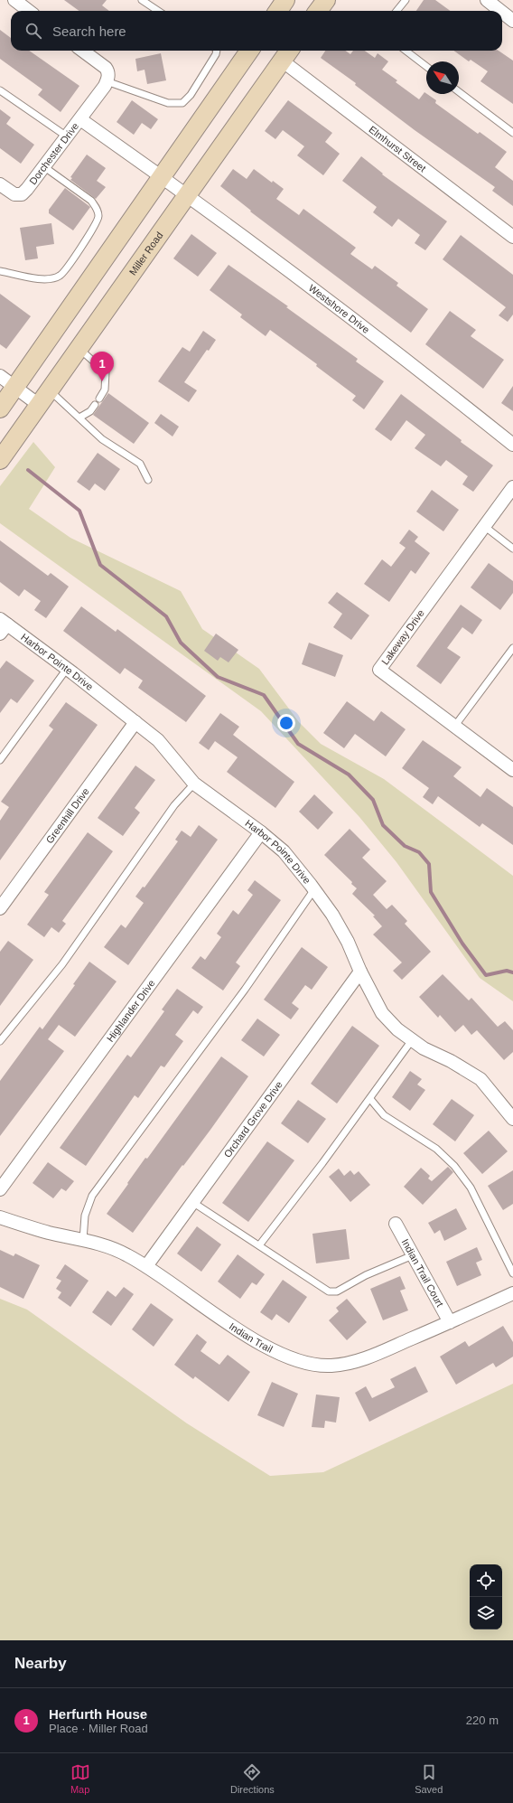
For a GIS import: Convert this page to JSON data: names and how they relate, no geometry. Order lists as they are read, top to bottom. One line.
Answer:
{"streets":{"main road":["Miller Road"],"street":["Elmhurst Street","Dorchester Drive","Westshore Drive","Lakeway Drive","Harbor Pointe Drive","Greenhill Drive","Highlander Drive","Orchard Grove Drive","Indian Trail Court","Indian Trail"]},"crossings":[["Elmhurst Street","Miller Road"],["Dorchester Drive","Westshore Drive"],["Miller Road","Westshore Drive"],["Harbor Pointe Drive","Greenhill Drive"],["Harbor Pointe Drive","Highlander Drive"],["Harbor Pointe Drive","Orchard Grove Drive"],["Orchard Grove Drive","Indian Trail"],["Indian Trail Court","Indian Trail"]],"north":"top left","page":{"search":"Search here","pins":"1","heading":"Nearby","list":[{"mark":"1","name":"Herfurth House","note":"Place · Miller Road","value":"220 m"}],"nav":["Map","Directions","Saved"]}}
